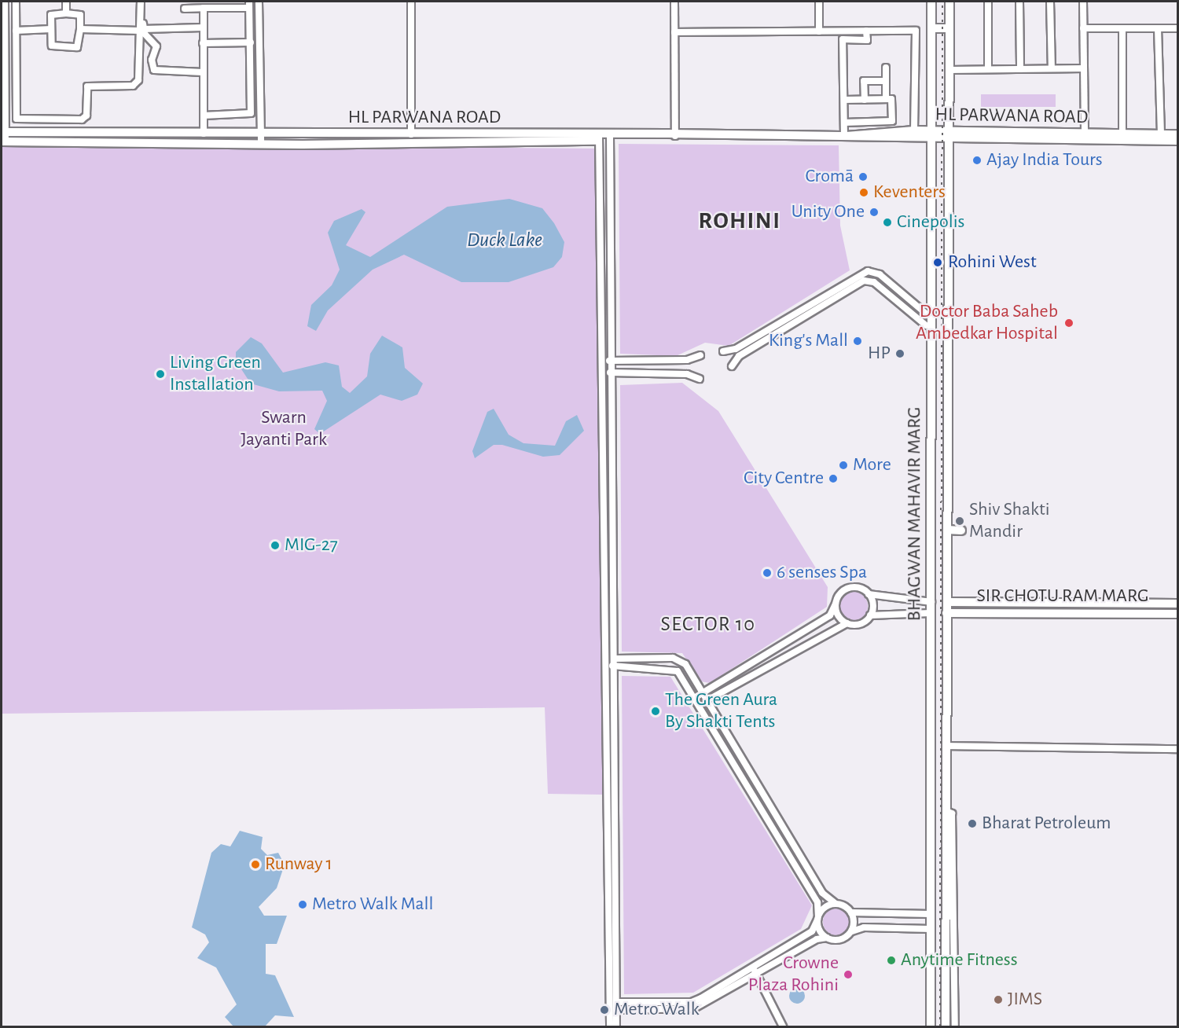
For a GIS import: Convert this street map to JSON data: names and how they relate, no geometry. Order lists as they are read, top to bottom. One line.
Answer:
{"streets":{"street":["HL PARWANA ROAD","BHAGWAN MAHAVIR MARG","SIR CHOTU RAM MARG"]},"crossings":[["HL PARWANA ROAD","BHAGWAN MAHAVIR MARG"],["BHAGWAN MAHAVIR MARG","SIR CHOTU RAM MARG"]],"districts":["ROHINI","SECTOR 10"],"water":["Duck Lake"],"parks":["Swarn Jayanti Park"],"places":["Ajay India Tours","Cromā","Keventers","Unity One","Cinepolis","Rohini West","Doctor Baba Saheb Ambedkar Hospital","King's Mall","HP","Living Green Installation","More","City Centre","Shiv Shakti Mandir","MIG-27","6 senses Spa","The Green Aura By Shakti Tents","Bharat Petroleum","Runway 1","Metro Walk Mall","Anytime Fitness","Crowne Plaza Rohini","JIMS","Metro Walk"]}
